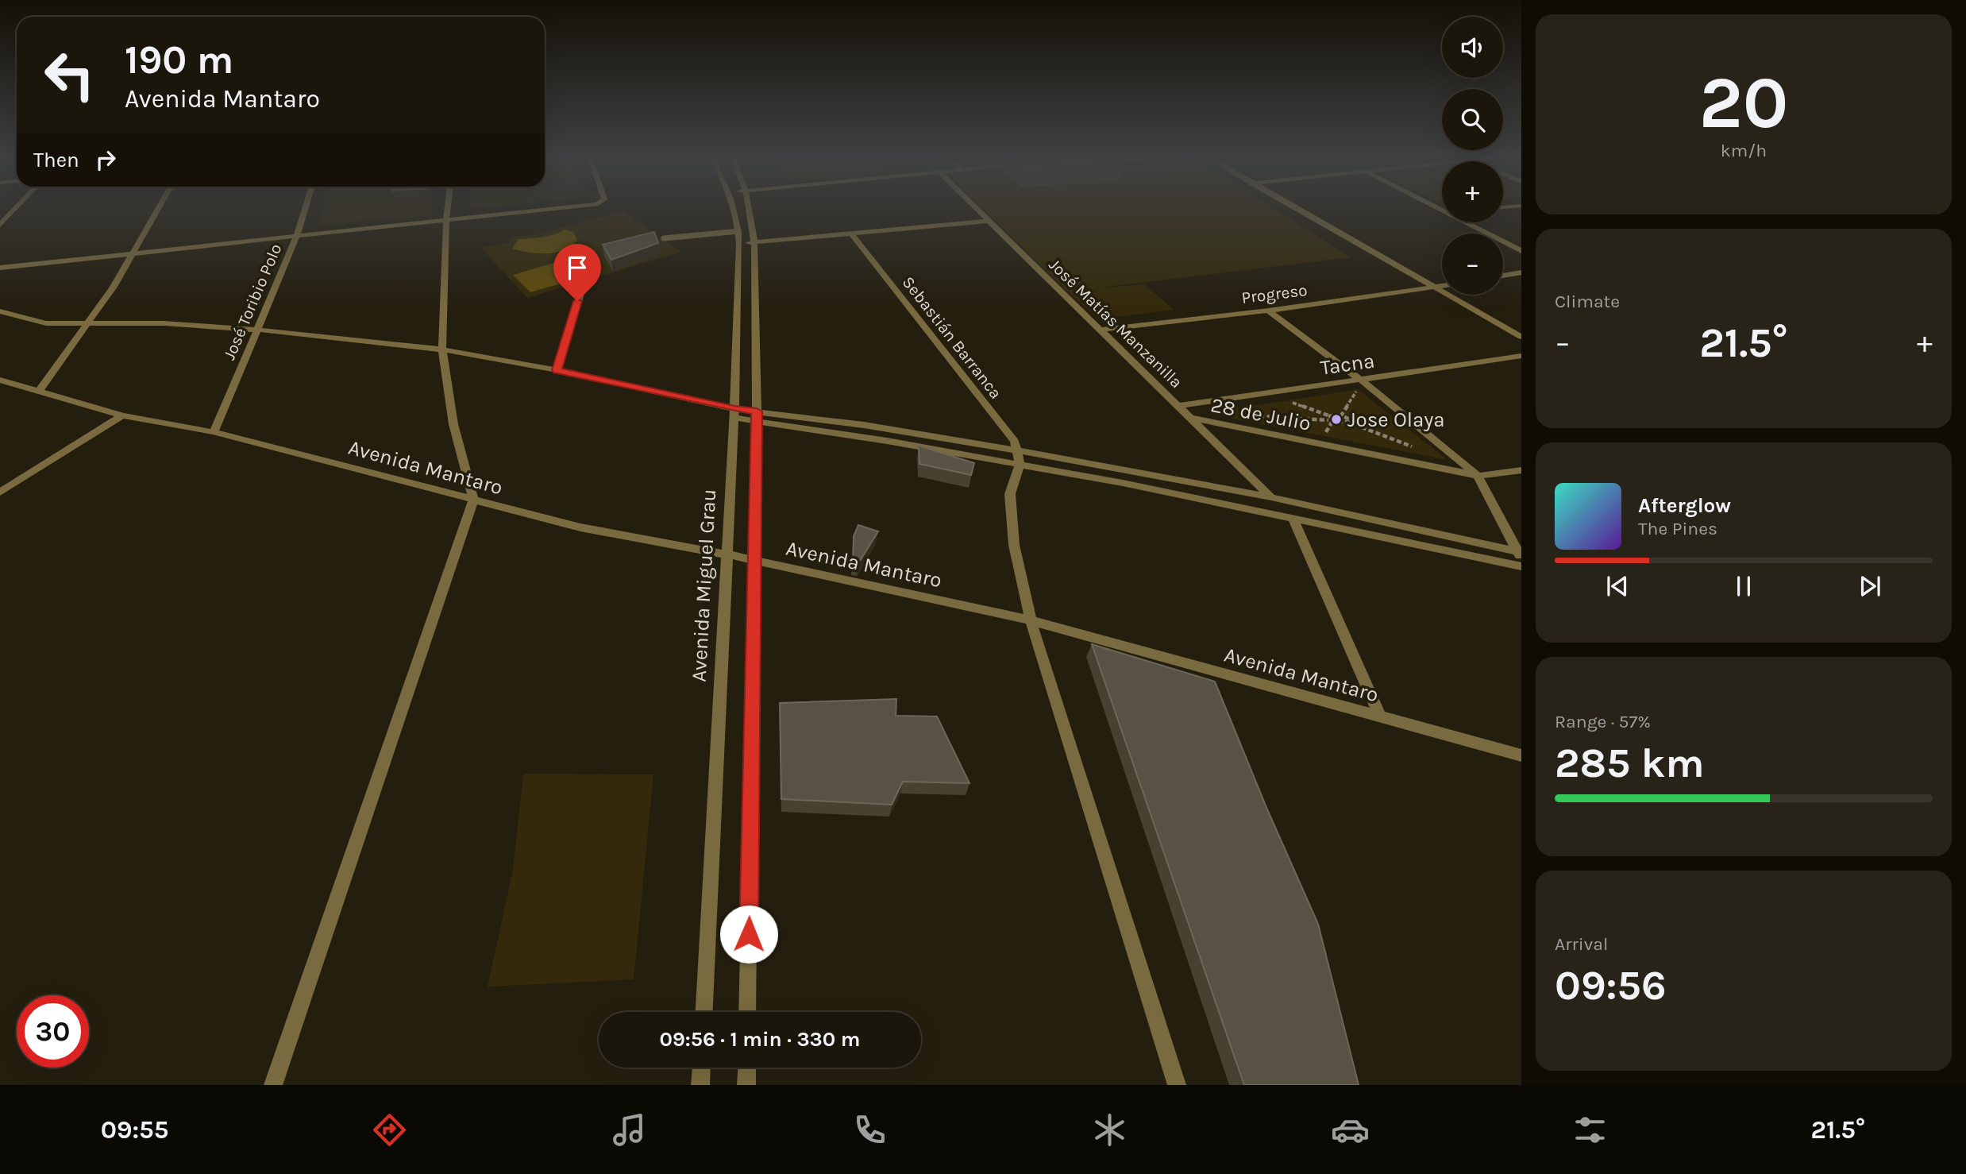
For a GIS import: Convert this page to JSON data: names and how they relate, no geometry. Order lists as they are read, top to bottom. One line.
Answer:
{"streets":{"street":["Progreso","José Toribio Polo","José Matías Manzanilla","Sebastián Barranca","Tacna","28 de Julio","Avenida Mantaro","Avenida Miguel Grau"]},"crossings":[["Progreso","José Matías Manzanilla"],["José Toribio Polo","Avenida Mantaro"],["José Matías Manzanilla","Tacna"],["José Matías Manzanilla","28 de Julio"],["Avenida Mantaro","Avenida Miguel Grau"]],"places":["Jose Olaya"],"page":{"tile":[["20","km/h"],"Climate",["Range · 57%","285 km"],["Arrival","09:56"]],"map_buttons":["+","−"],"turn":["190 m","Avenida Mantaro"],"then":"Then","heat":["−","21.5°","+"],"song":["Afterglow","The Pines"],"limit":"30","trip":"09:56 · 1 min · 330 m","tabs":["09:55","21.5°"]}}
